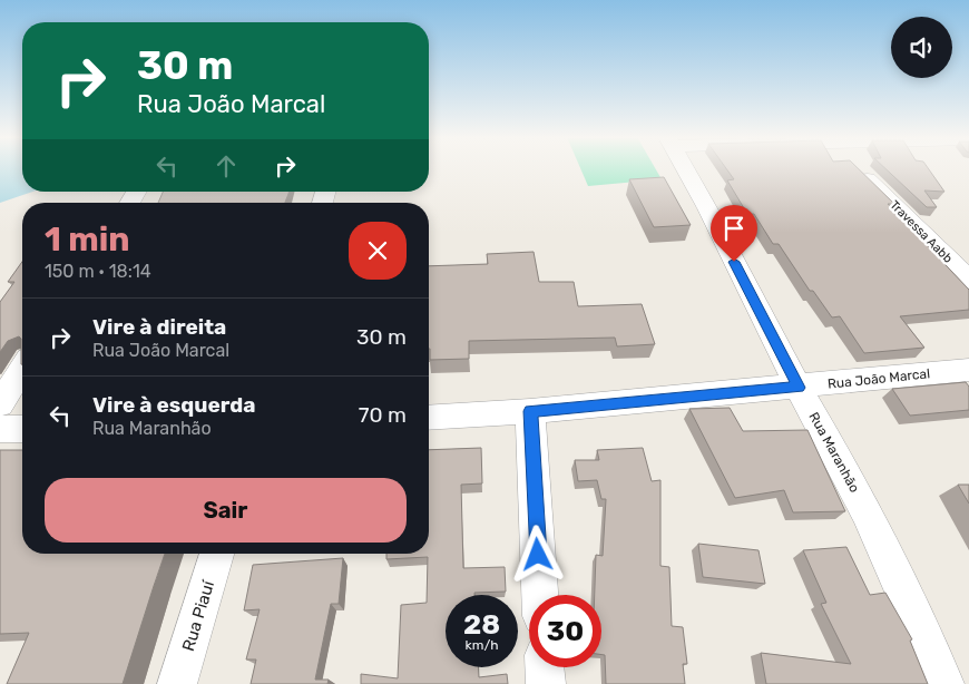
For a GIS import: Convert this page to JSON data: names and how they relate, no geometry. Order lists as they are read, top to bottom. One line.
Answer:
{"streets":{"street":["Travessa Aabb","Rua João Marcal","Rua Maranhão","Rua Piauí"]},"crossings":[["Rua João Marcal","Rua Maranhão"]],"page":{"turn":["30 m","Rua João Marcal"],"heading":["1 min","150 m · 18:14"],"list":[{"name":"Vire à direita","note":"Rua João Marcal","value":"30 m"},{"name":"Vire à esquerda","note":"Rua Maranhão","value":"70 m"}],"buttons":"Sair","speed":"28 km/h","limit":"30"}}
